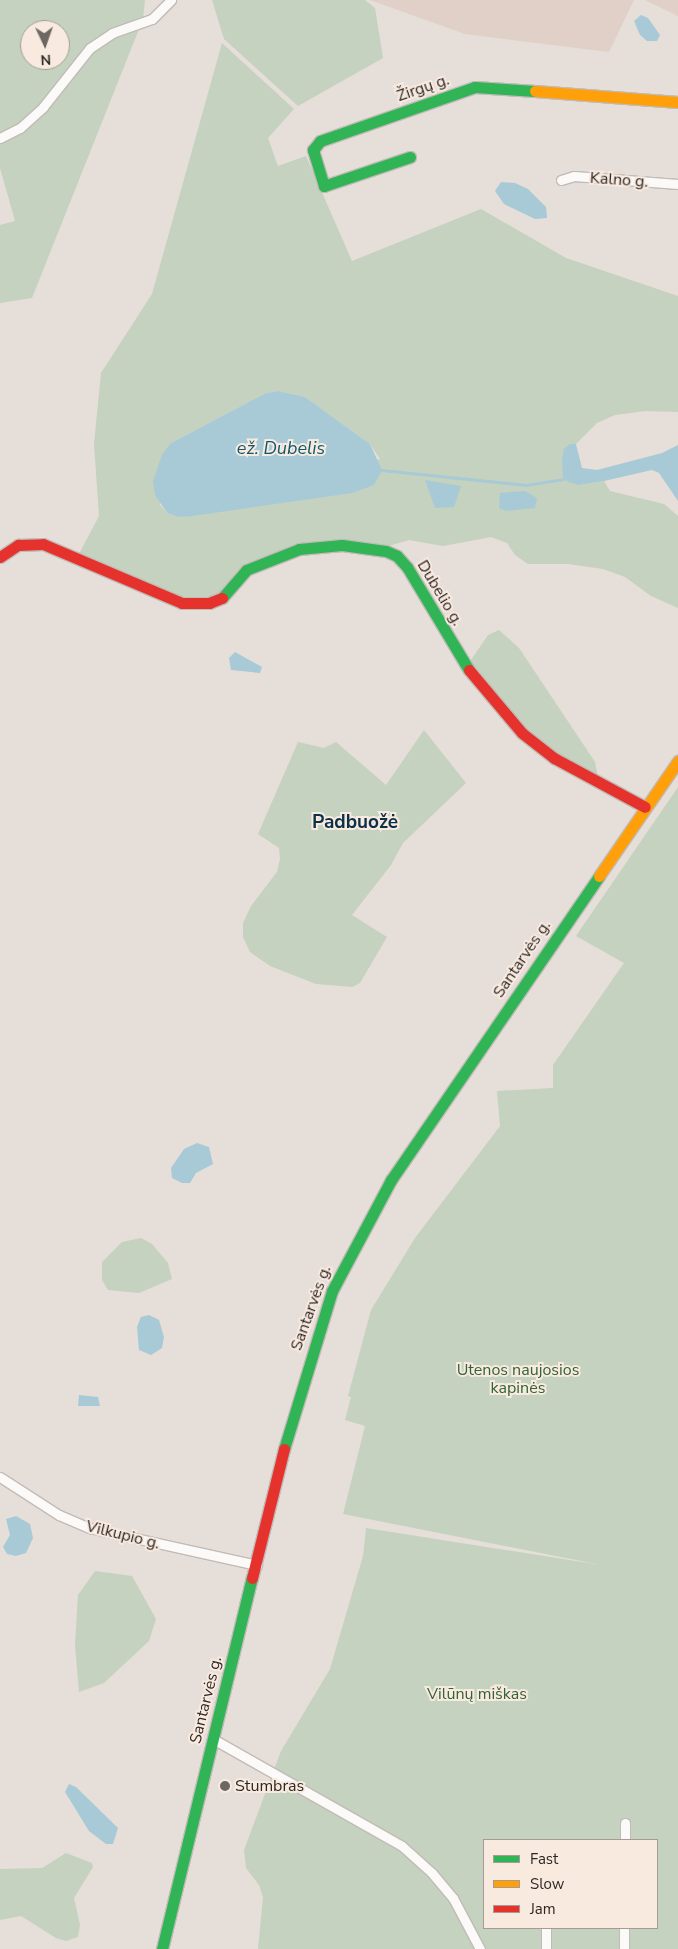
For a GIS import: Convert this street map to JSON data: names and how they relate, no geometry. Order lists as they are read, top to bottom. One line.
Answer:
{"streets":{"main road":["Žirgų g.","Dubelio g.","Santarvės g."],"street":["Kalno g.","Vilkupio g."]},"crossings":[["Dubelio g.","Santarvės g."],["Santarvės g.","Vilkupio g."]],"districts":["Padbuožė"],"water":["ež. Dubelis"],"parks":["Utenos naujosios kapinės","Vilūnų miškas"],"places":["Stumbras"],"legend":["Fast","Slow","Jam"],"north":"bottom"}
